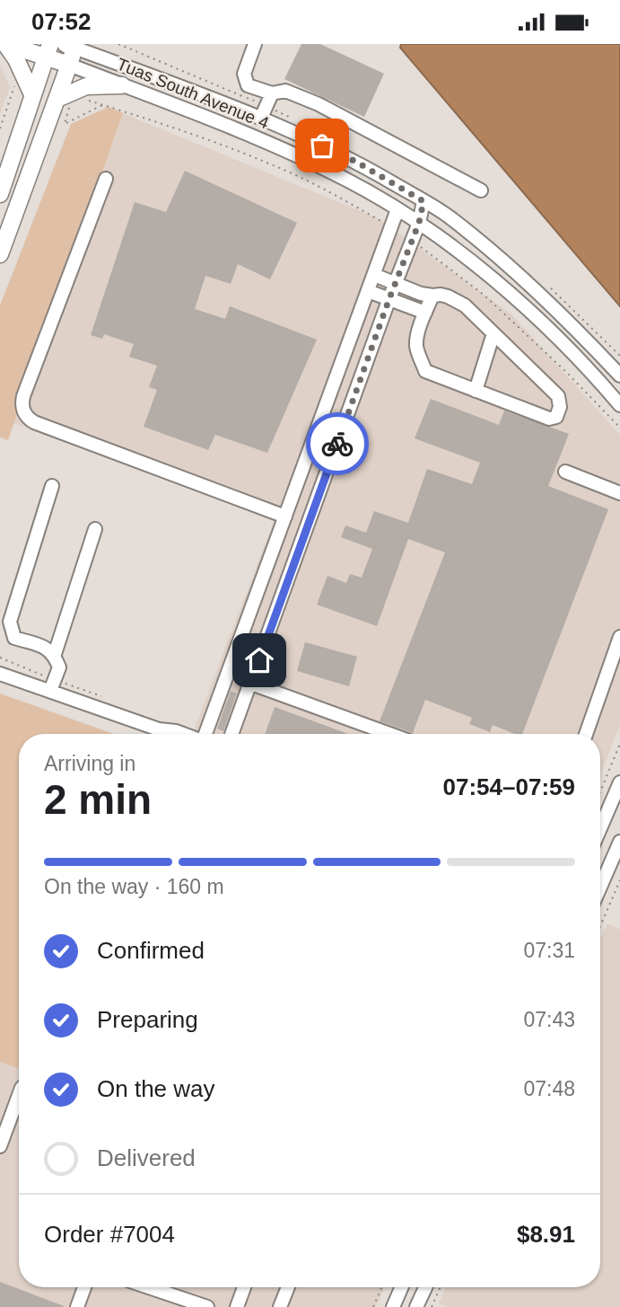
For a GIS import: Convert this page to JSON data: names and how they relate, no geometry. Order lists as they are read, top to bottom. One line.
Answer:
{"streets":{"main road":["Tuas South Avenue 4"]},"page":{"status":"07:52","heading":["2 min","Arriving in","07:54–07:59"],"panel":["Order #7004","$8.91"],"bar":"On the way · 160 m","list":[["Confirmed","07:31"],["Preparing","07:43"],["On the way","07:48"],"Delivered"]}}
